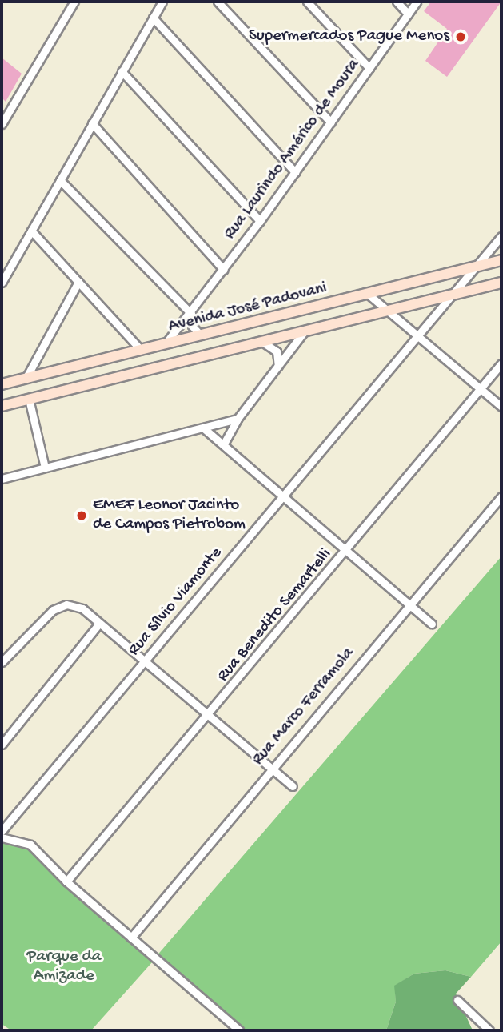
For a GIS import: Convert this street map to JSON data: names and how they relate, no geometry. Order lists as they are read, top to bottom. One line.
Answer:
{"streets":{"street":["Rua Laurindo Américo de Moura","Avenida José Padovani","Rua Sílvio Viamonte","Rua Benedito Semartelli","Rua Marco Ferramola"]},"crossings":[["Rua Laurindo Américo de Moura","Avenida José Padovani"],["Avenida José Padovani","Rua Sílvio Viamonte"]],"parks":["Parque da Amizade"],"places":["Supermercados Pague Menos","EMEF Leonor Jacinto de Campos Pietrobom"]}
